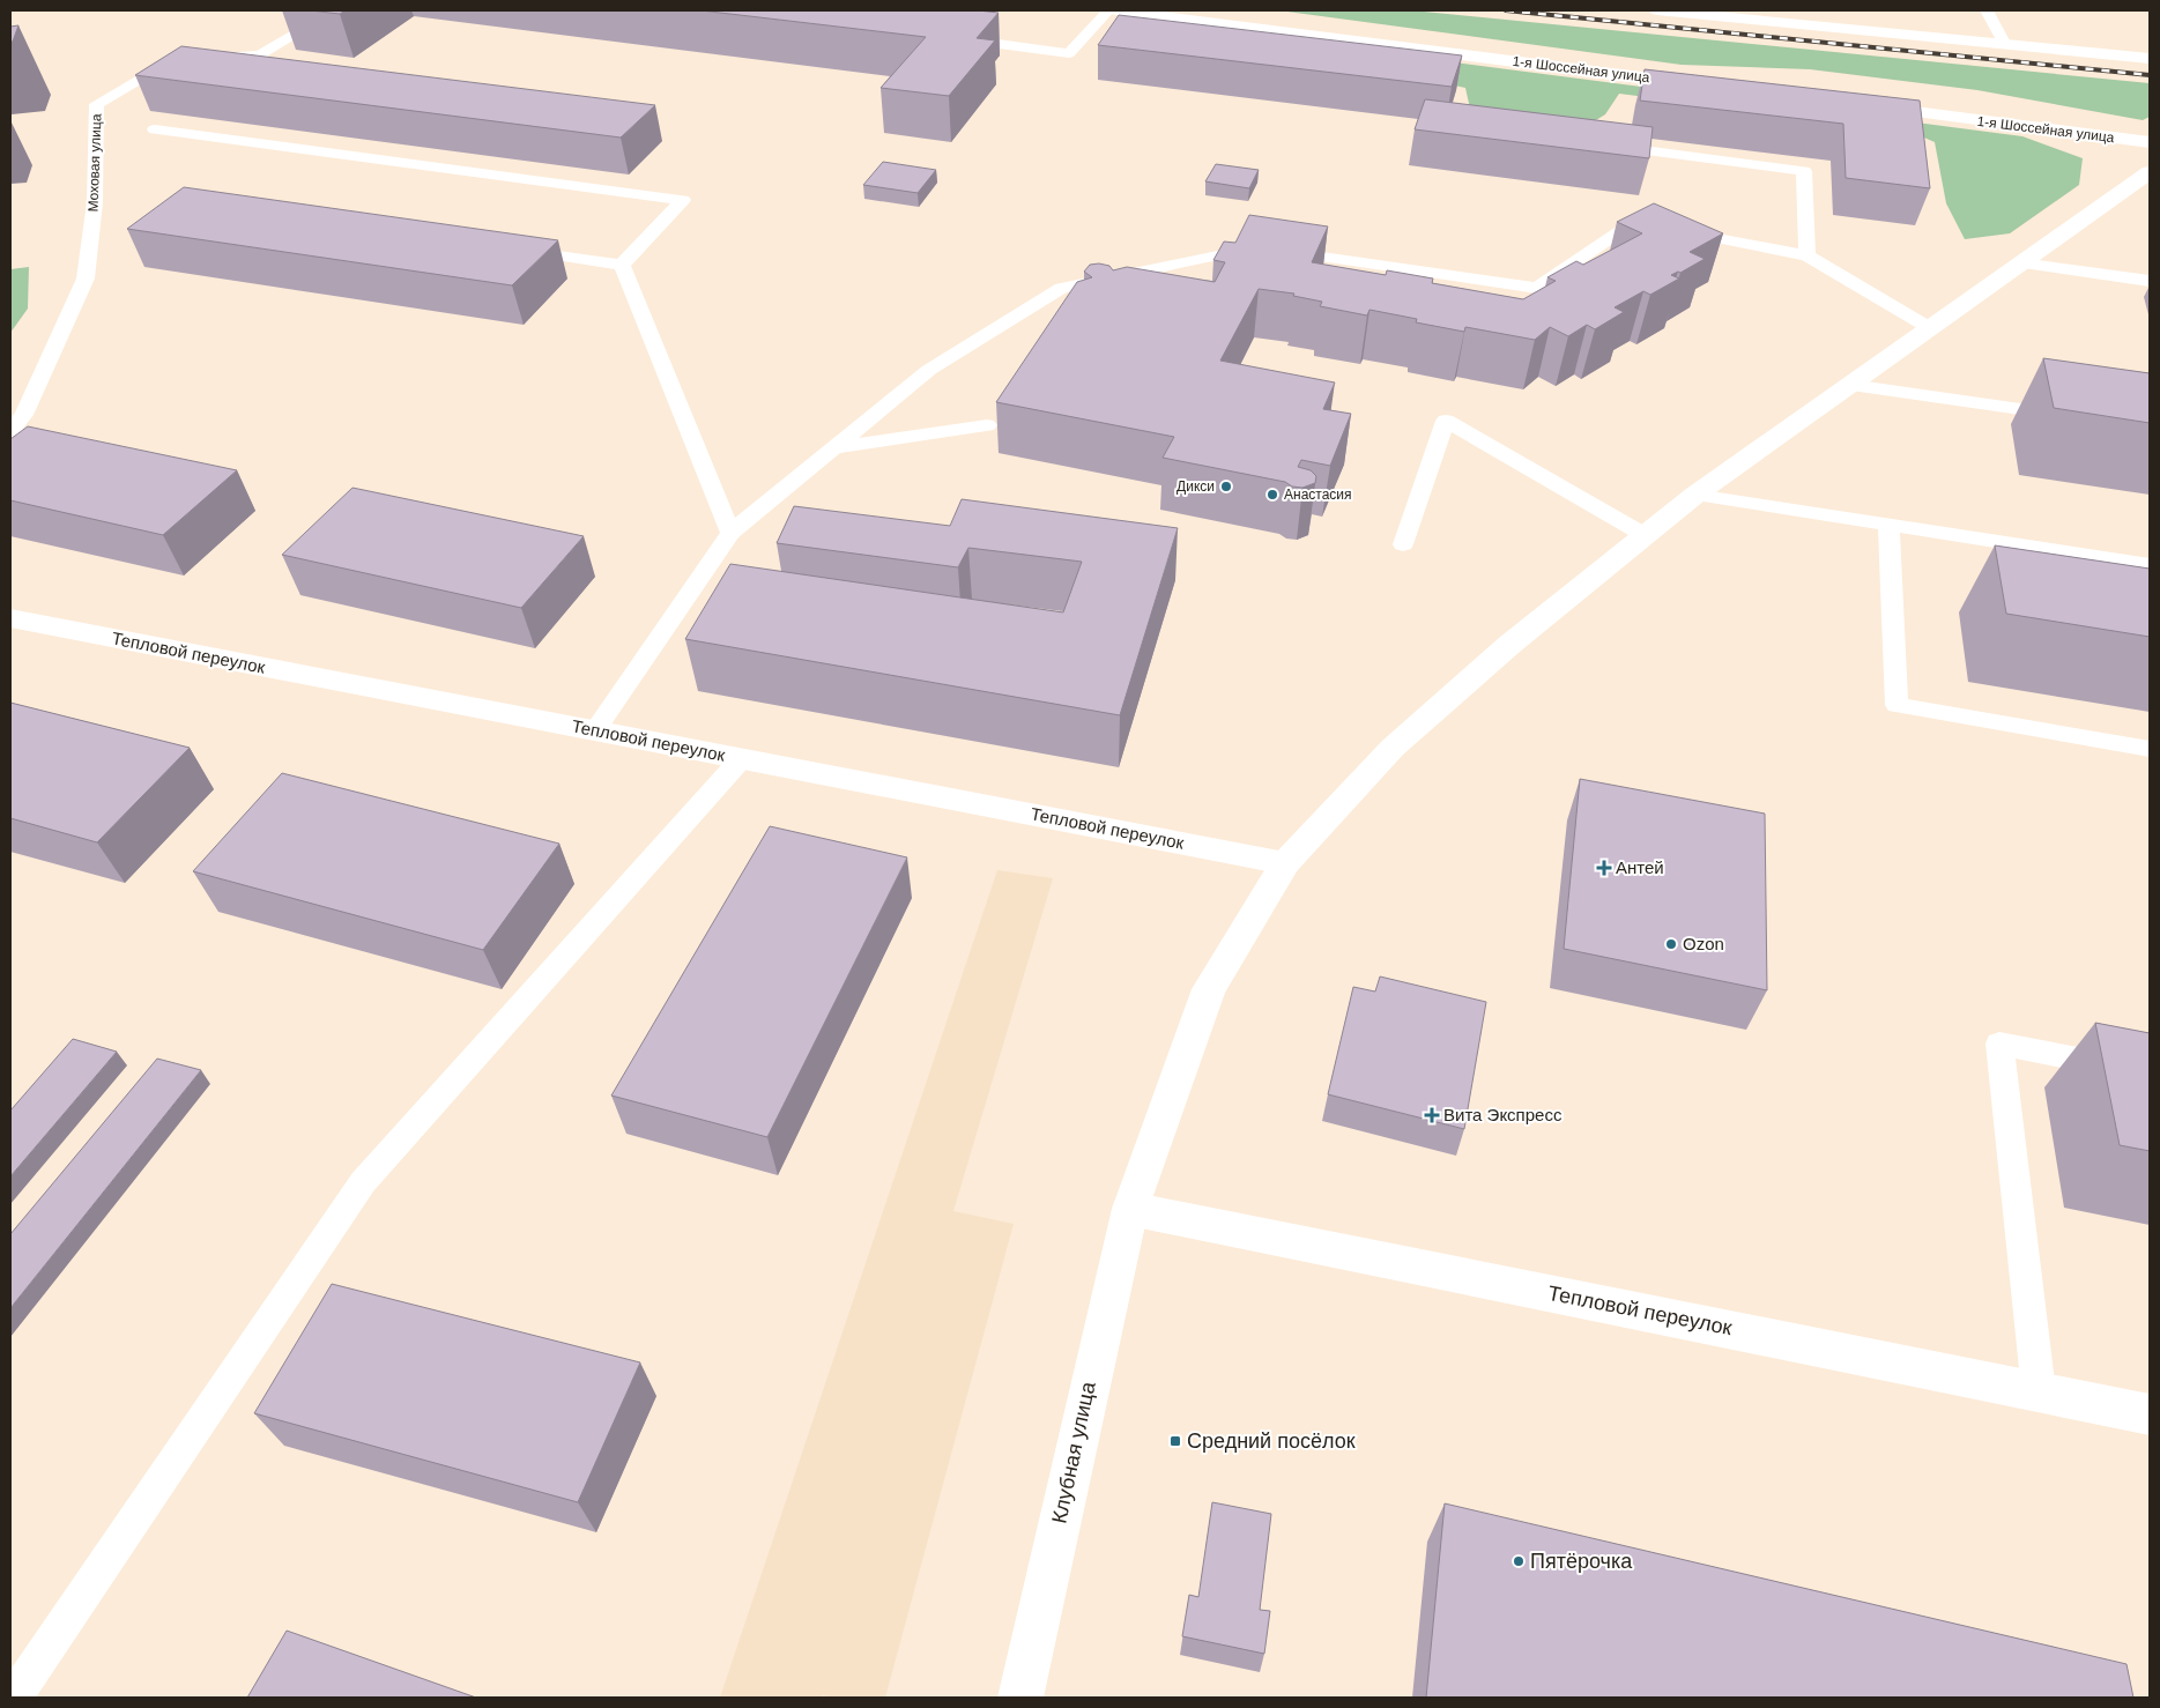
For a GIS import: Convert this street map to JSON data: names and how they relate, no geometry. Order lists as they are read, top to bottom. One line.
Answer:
{"streets":{"street":["1-я Шоссейная улица","Тепловой переулок","Клубная улица"],"lane":["Моховая улица"]},"crossings":[["Тепловой переулок","Клубная улица"]],"places":{"other":["Дикси","Анастасия","Ozon","Пятёрочка"],"health":["Антей","Вита Экспресс"],"transit":["Средний посёлок"]}}
